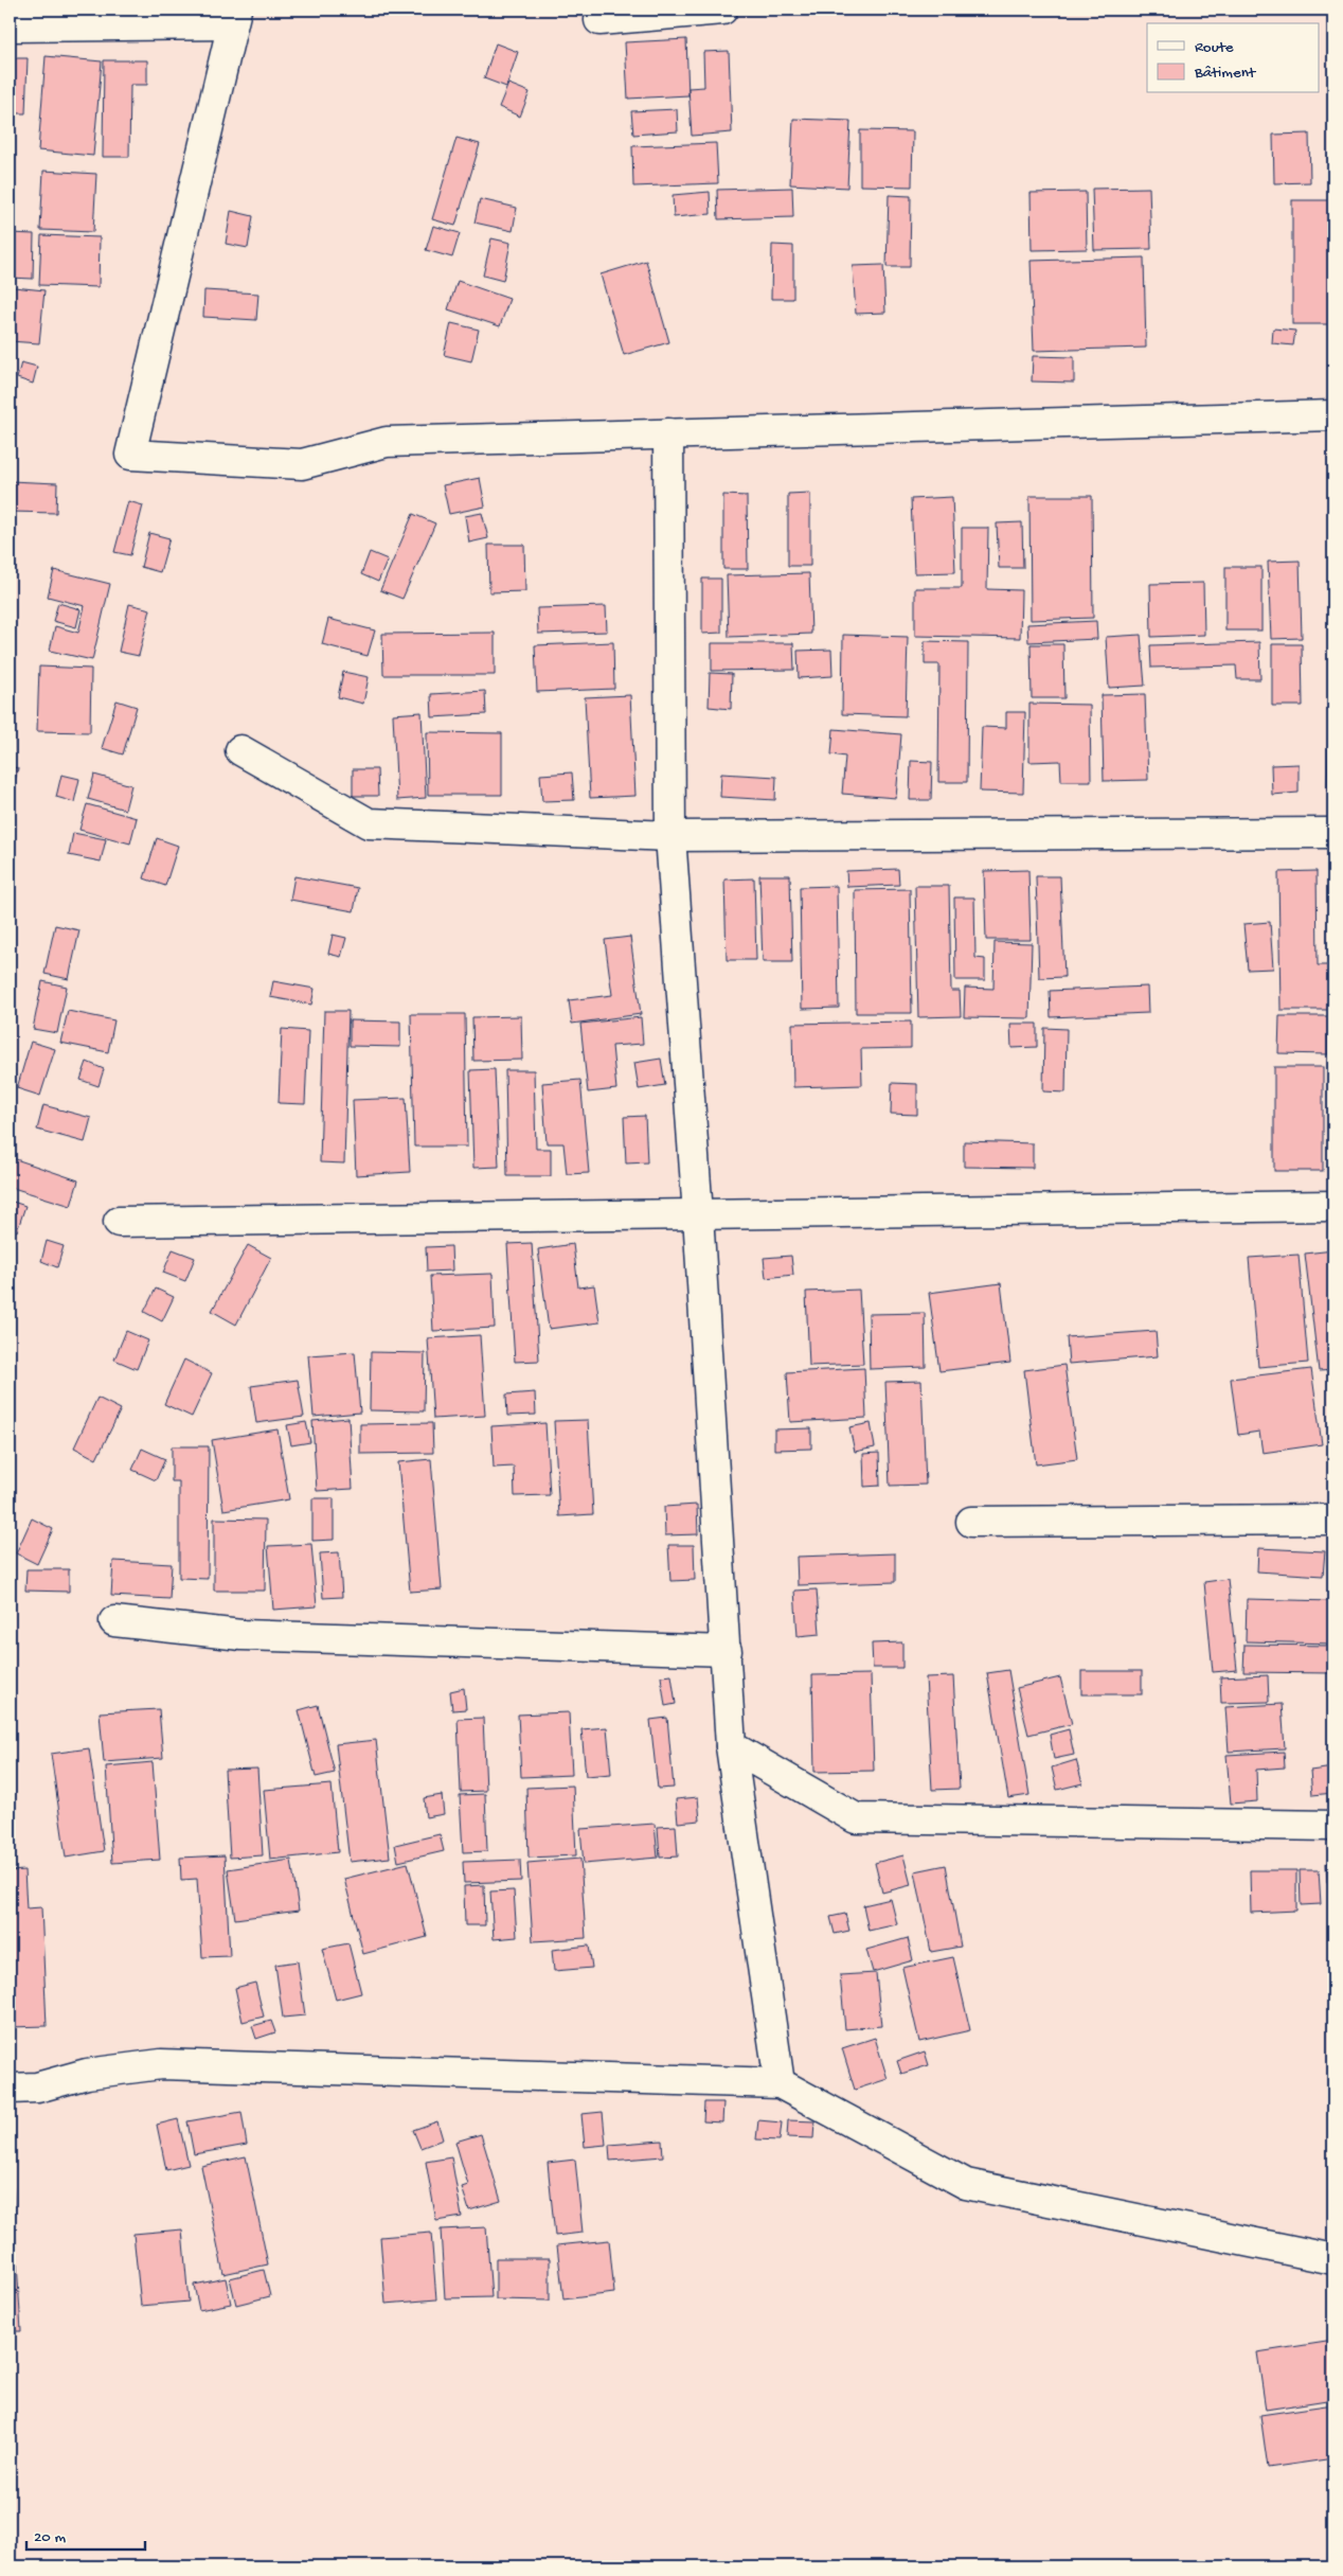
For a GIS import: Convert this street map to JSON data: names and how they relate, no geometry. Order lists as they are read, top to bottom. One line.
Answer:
{"legend":["Route","Bâtiment"],"scale_bar":"20 m"}
